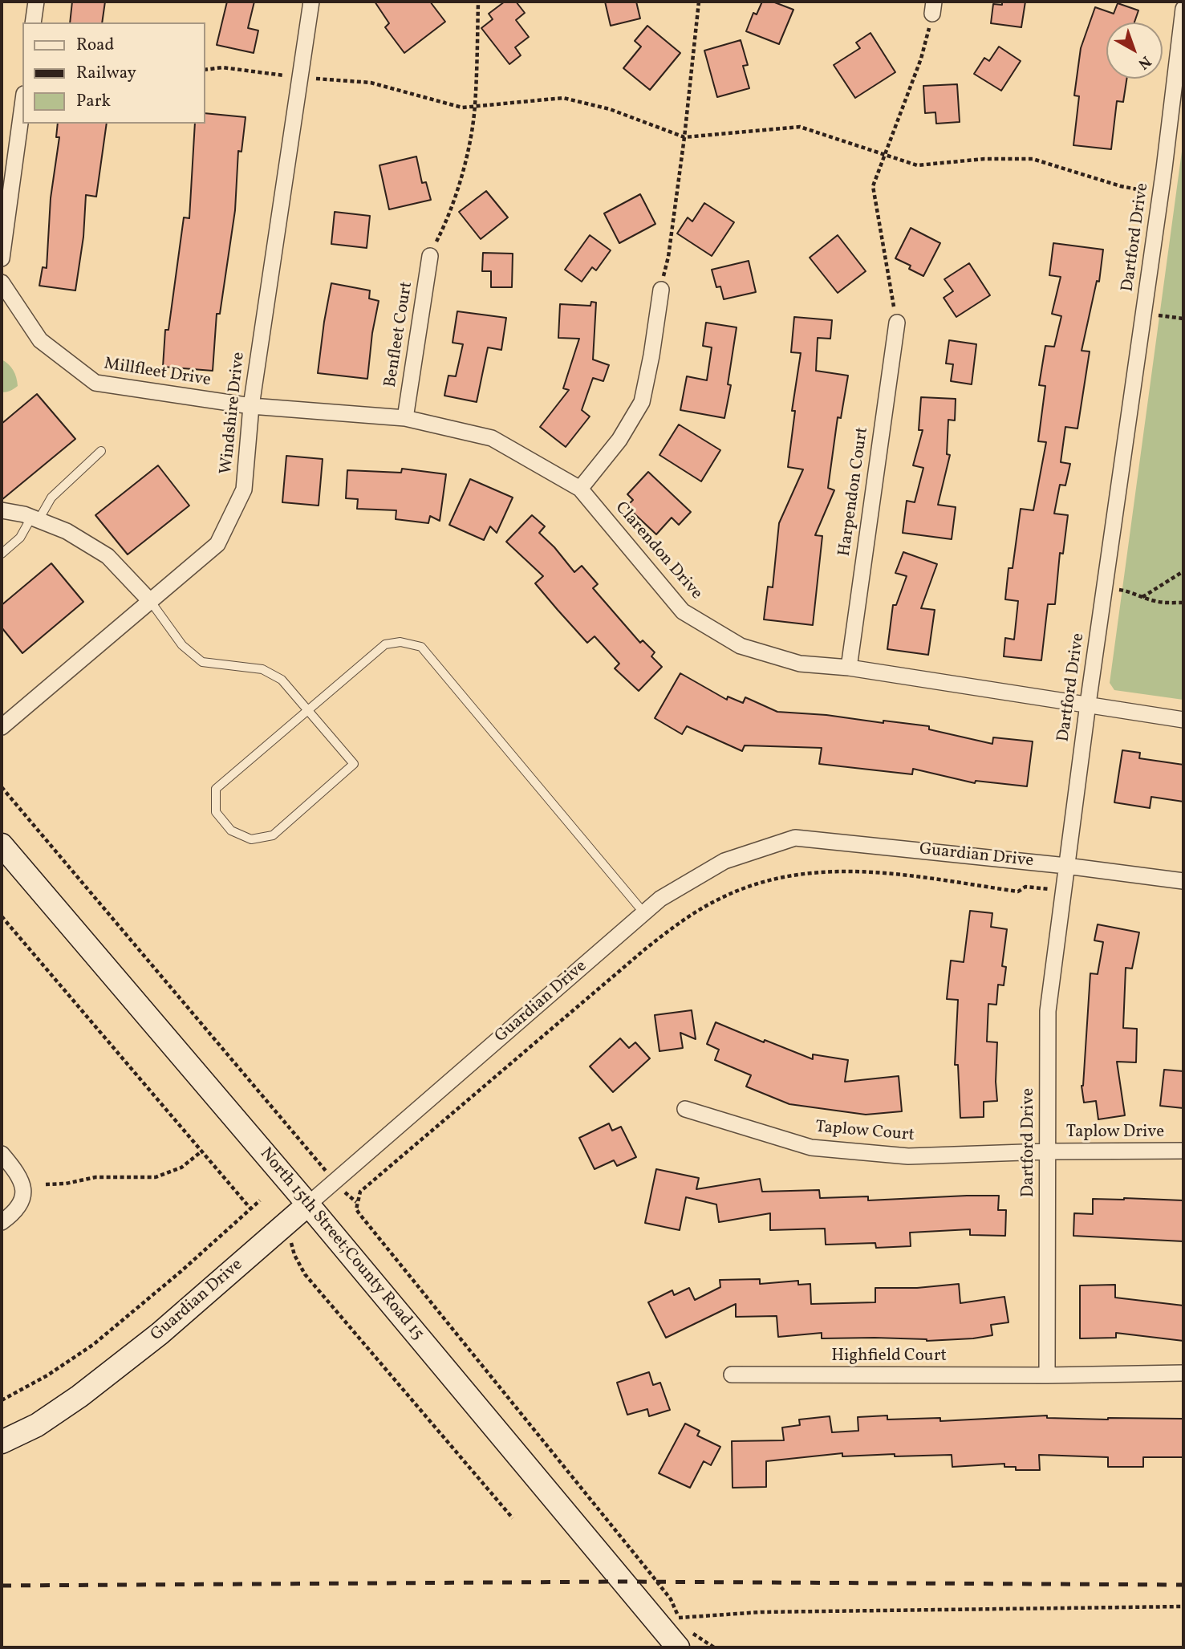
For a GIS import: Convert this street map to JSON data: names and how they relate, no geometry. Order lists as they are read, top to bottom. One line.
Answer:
{"streets":{"street":["Dartford Drive","Benfleet Court","Millfleet Drive","Windshire Drive","Harpendon Court","Clarendon Drive","Guardian Drive","Taplow Court","Taplow Drive","North 15th Street;County Road 15","Highfield Court"]},"crossings":[["Dartford Drive","Clarendon Drive"],["Dartford Drive","Guardian Drive"],["Dartford Drive","Taplow Court"],["Dartford Drive","Taplow Drive"],["Dartford Drive","Highfield Court"],["Benfleet Court","Clarendon Drive"],["Millfleet Drive","Windshire Drive"],["Millfleet Drive","Clarendon Drive"],["Windshire Drive","Clarendon Drive"],["Harpendon Court","Clarendon Drive"],["Guardian Drive","North 15th Street;County Road 15"],["Taplow Court","Taplow Drive"]],"legend":["Road","Railway","Park"],"north":"bottom right"}
